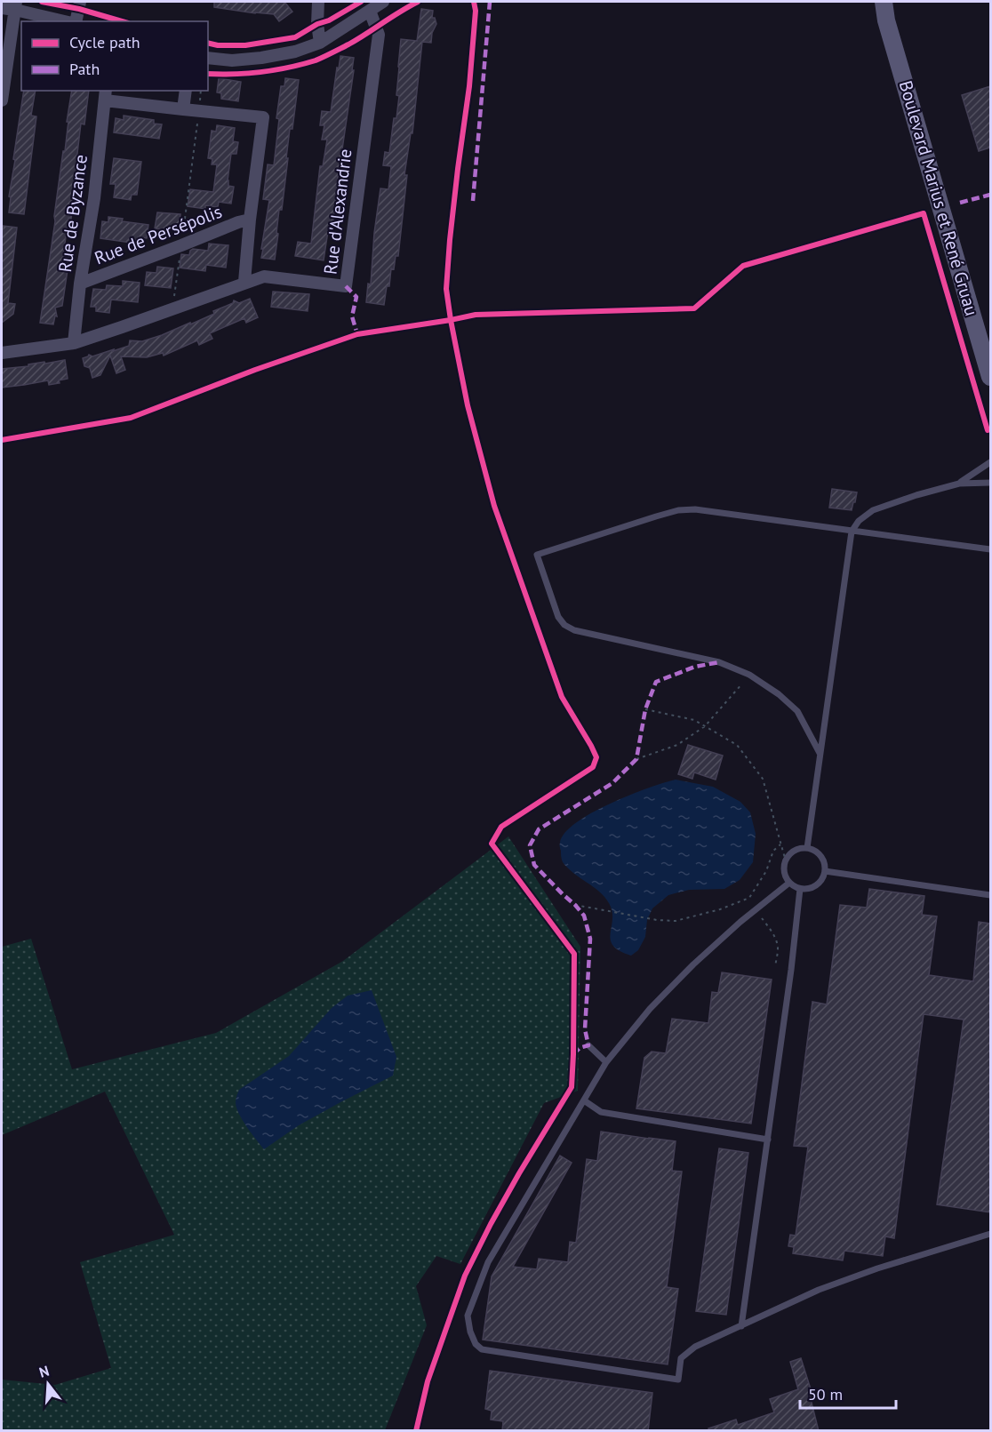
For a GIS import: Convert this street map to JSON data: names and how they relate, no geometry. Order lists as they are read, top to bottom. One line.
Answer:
{"streets":{"main road":["Boulevard Marius et René Gruau"],"street":["Rue d'Alexandrie","Rue de Byzance","Rue de Persépolis"]},"crossings":[["Rue d'Alexandrie","Rue de Byzance"],["Rue de Byzance","Rue de Persépolis"]],"legend":["Cycle path","Path"],"scale_bar":"50 m","north":"top"}
